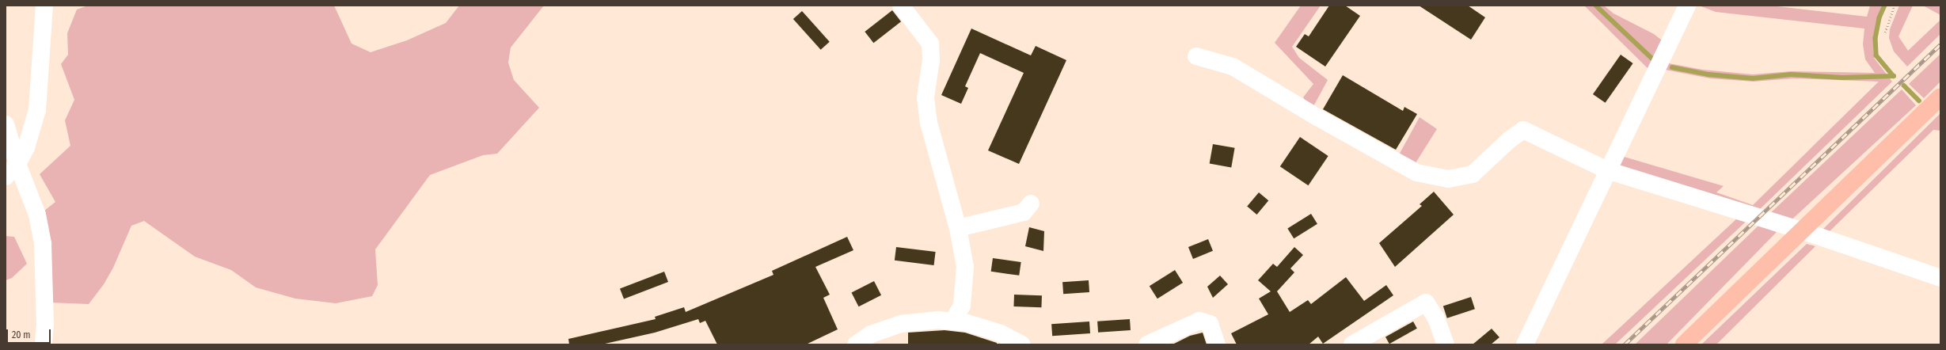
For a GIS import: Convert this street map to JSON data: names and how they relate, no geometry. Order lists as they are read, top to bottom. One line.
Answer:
{"scale_bar":"20 m"}
